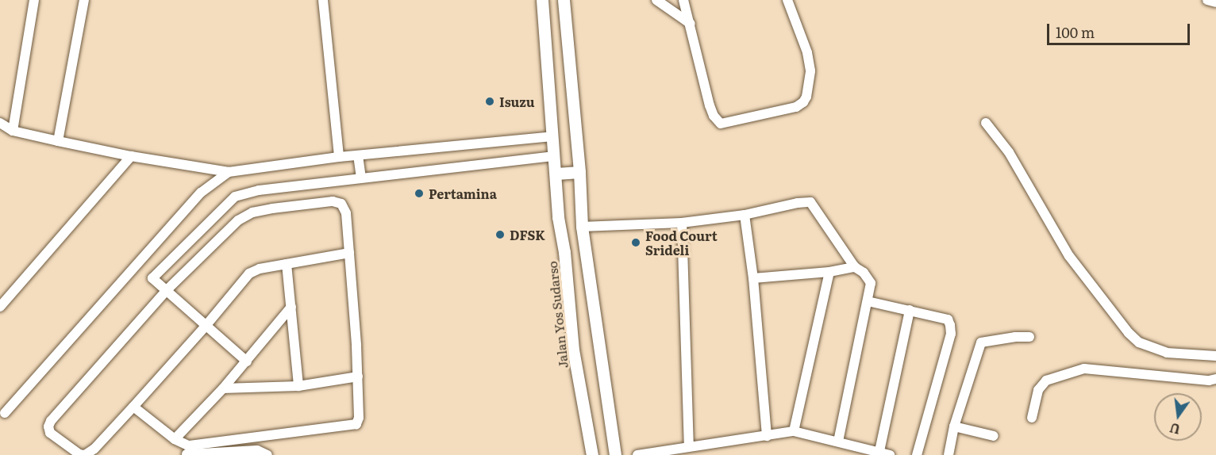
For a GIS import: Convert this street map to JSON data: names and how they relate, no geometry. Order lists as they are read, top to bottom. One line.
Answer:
{"streets":{"main road":["Jalan Yos Sudarso"]},"places":["Isuzu","Pertamina","DFSK","Food Court Srideli"],"scale_bar":"100 m","north":"bottom"}
